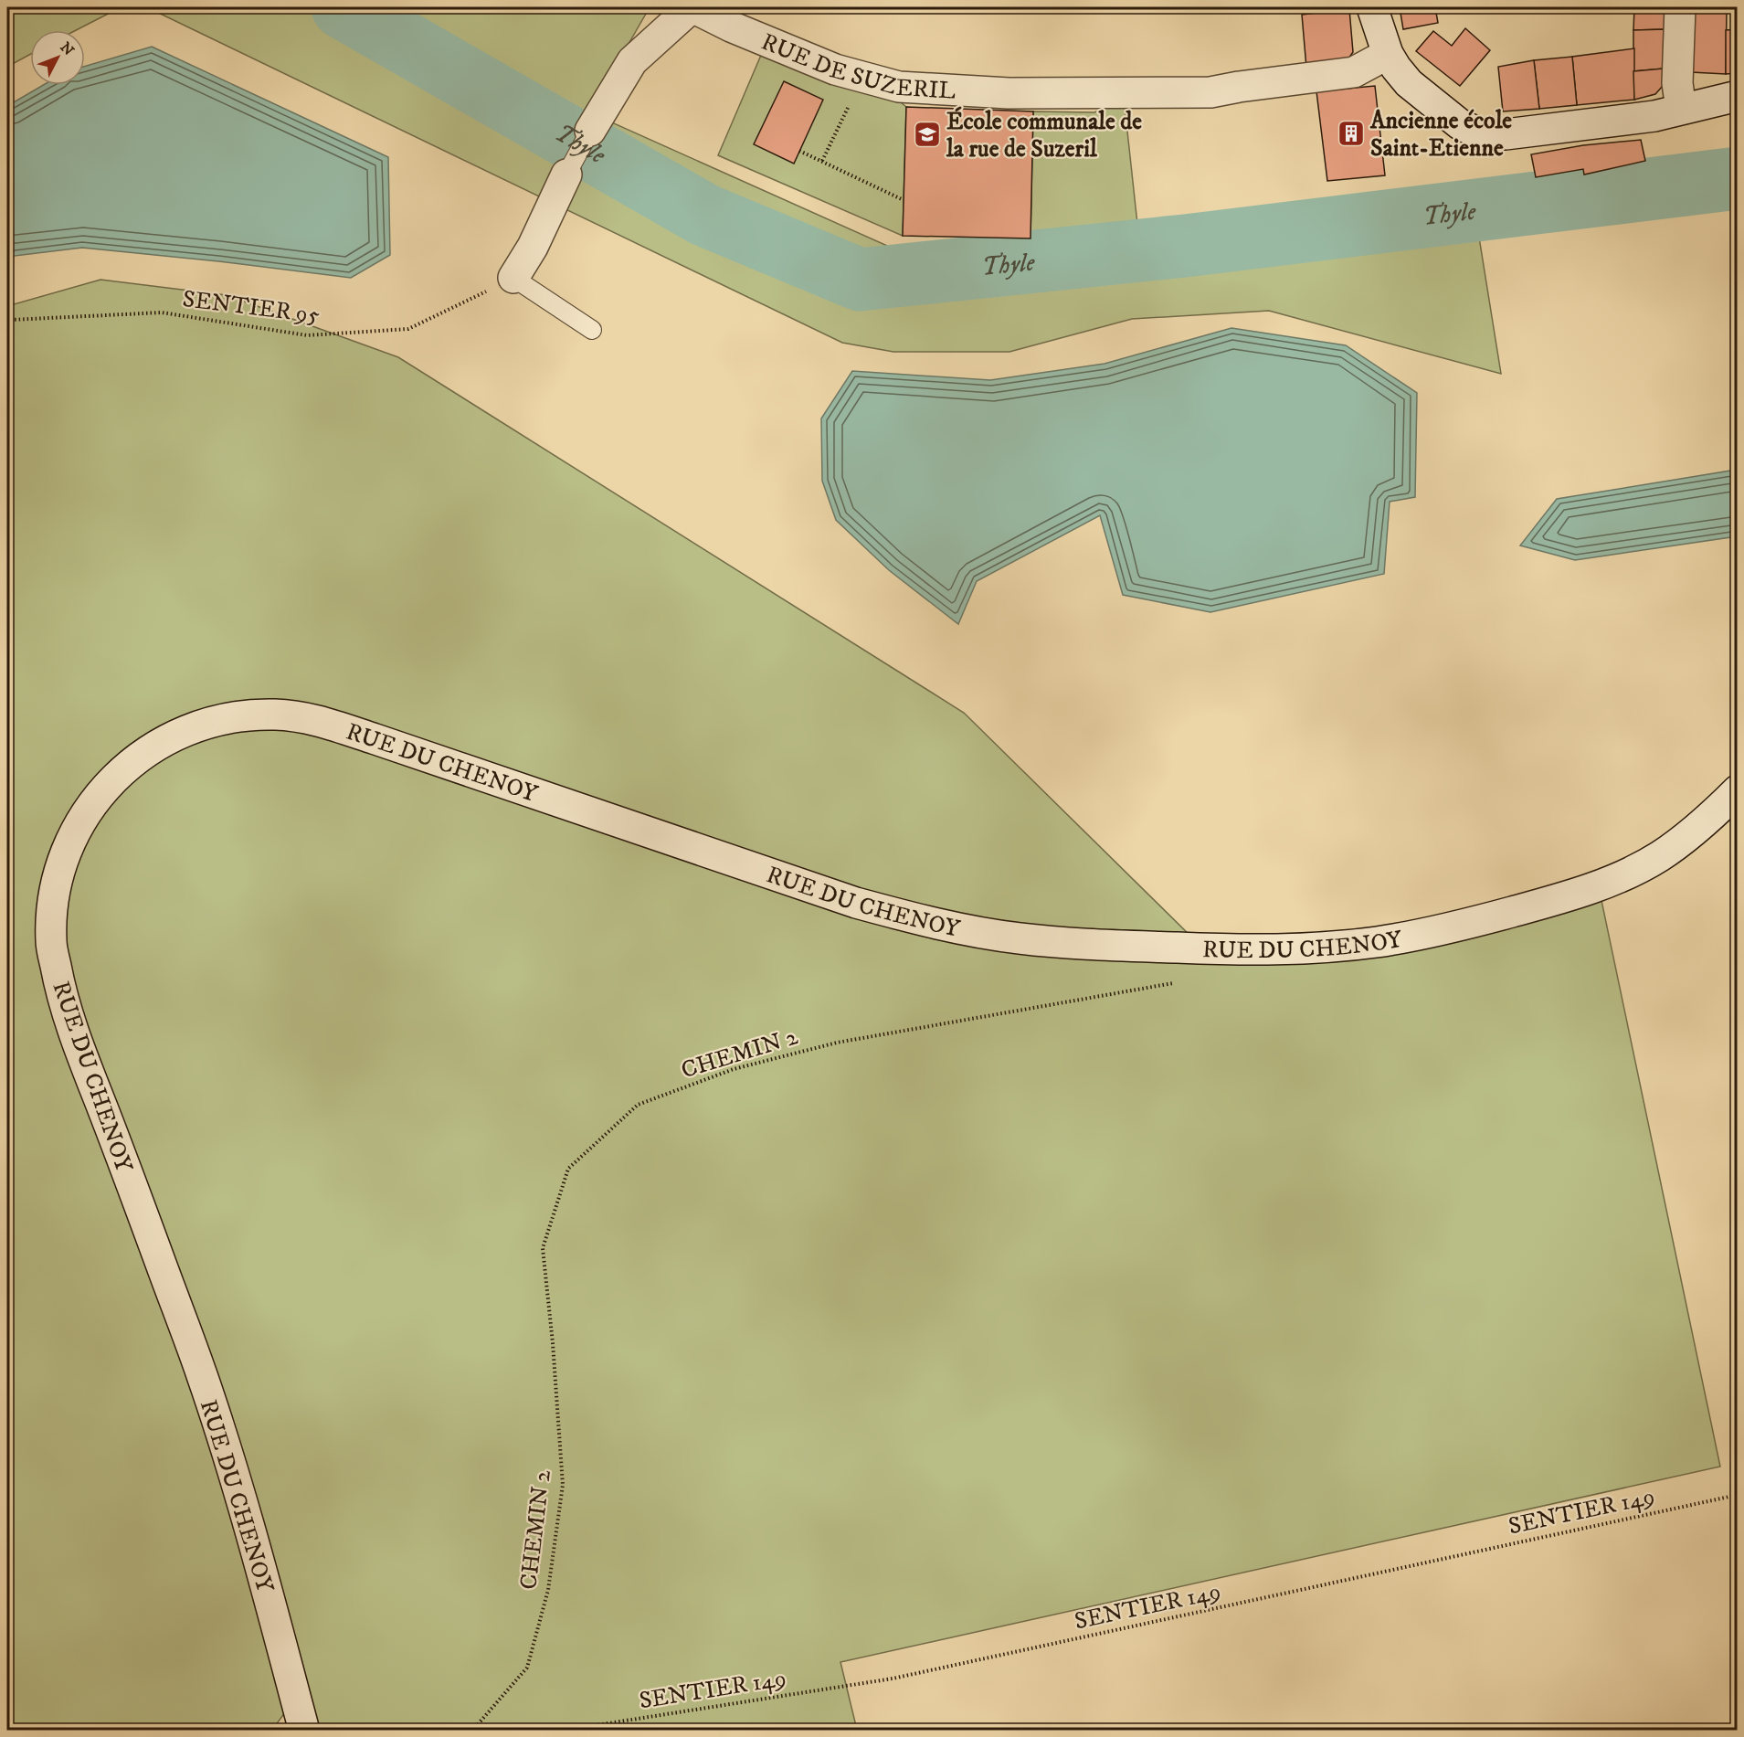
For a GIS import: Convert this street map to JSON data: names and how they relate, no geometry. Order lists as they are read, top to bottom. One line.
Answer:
{"streets":{"street":["RUE DE SUZERIL","RUE DU CHENOY"],"path":["SENTIER 95","CHEMIN 2","SENTIER 149"]},"water":["Thyle"],"places":{"building":["Ancienne école Saint-Etienne"],"school or university":["École communale de la rue de Suzeril"]},"north":"top right"}
